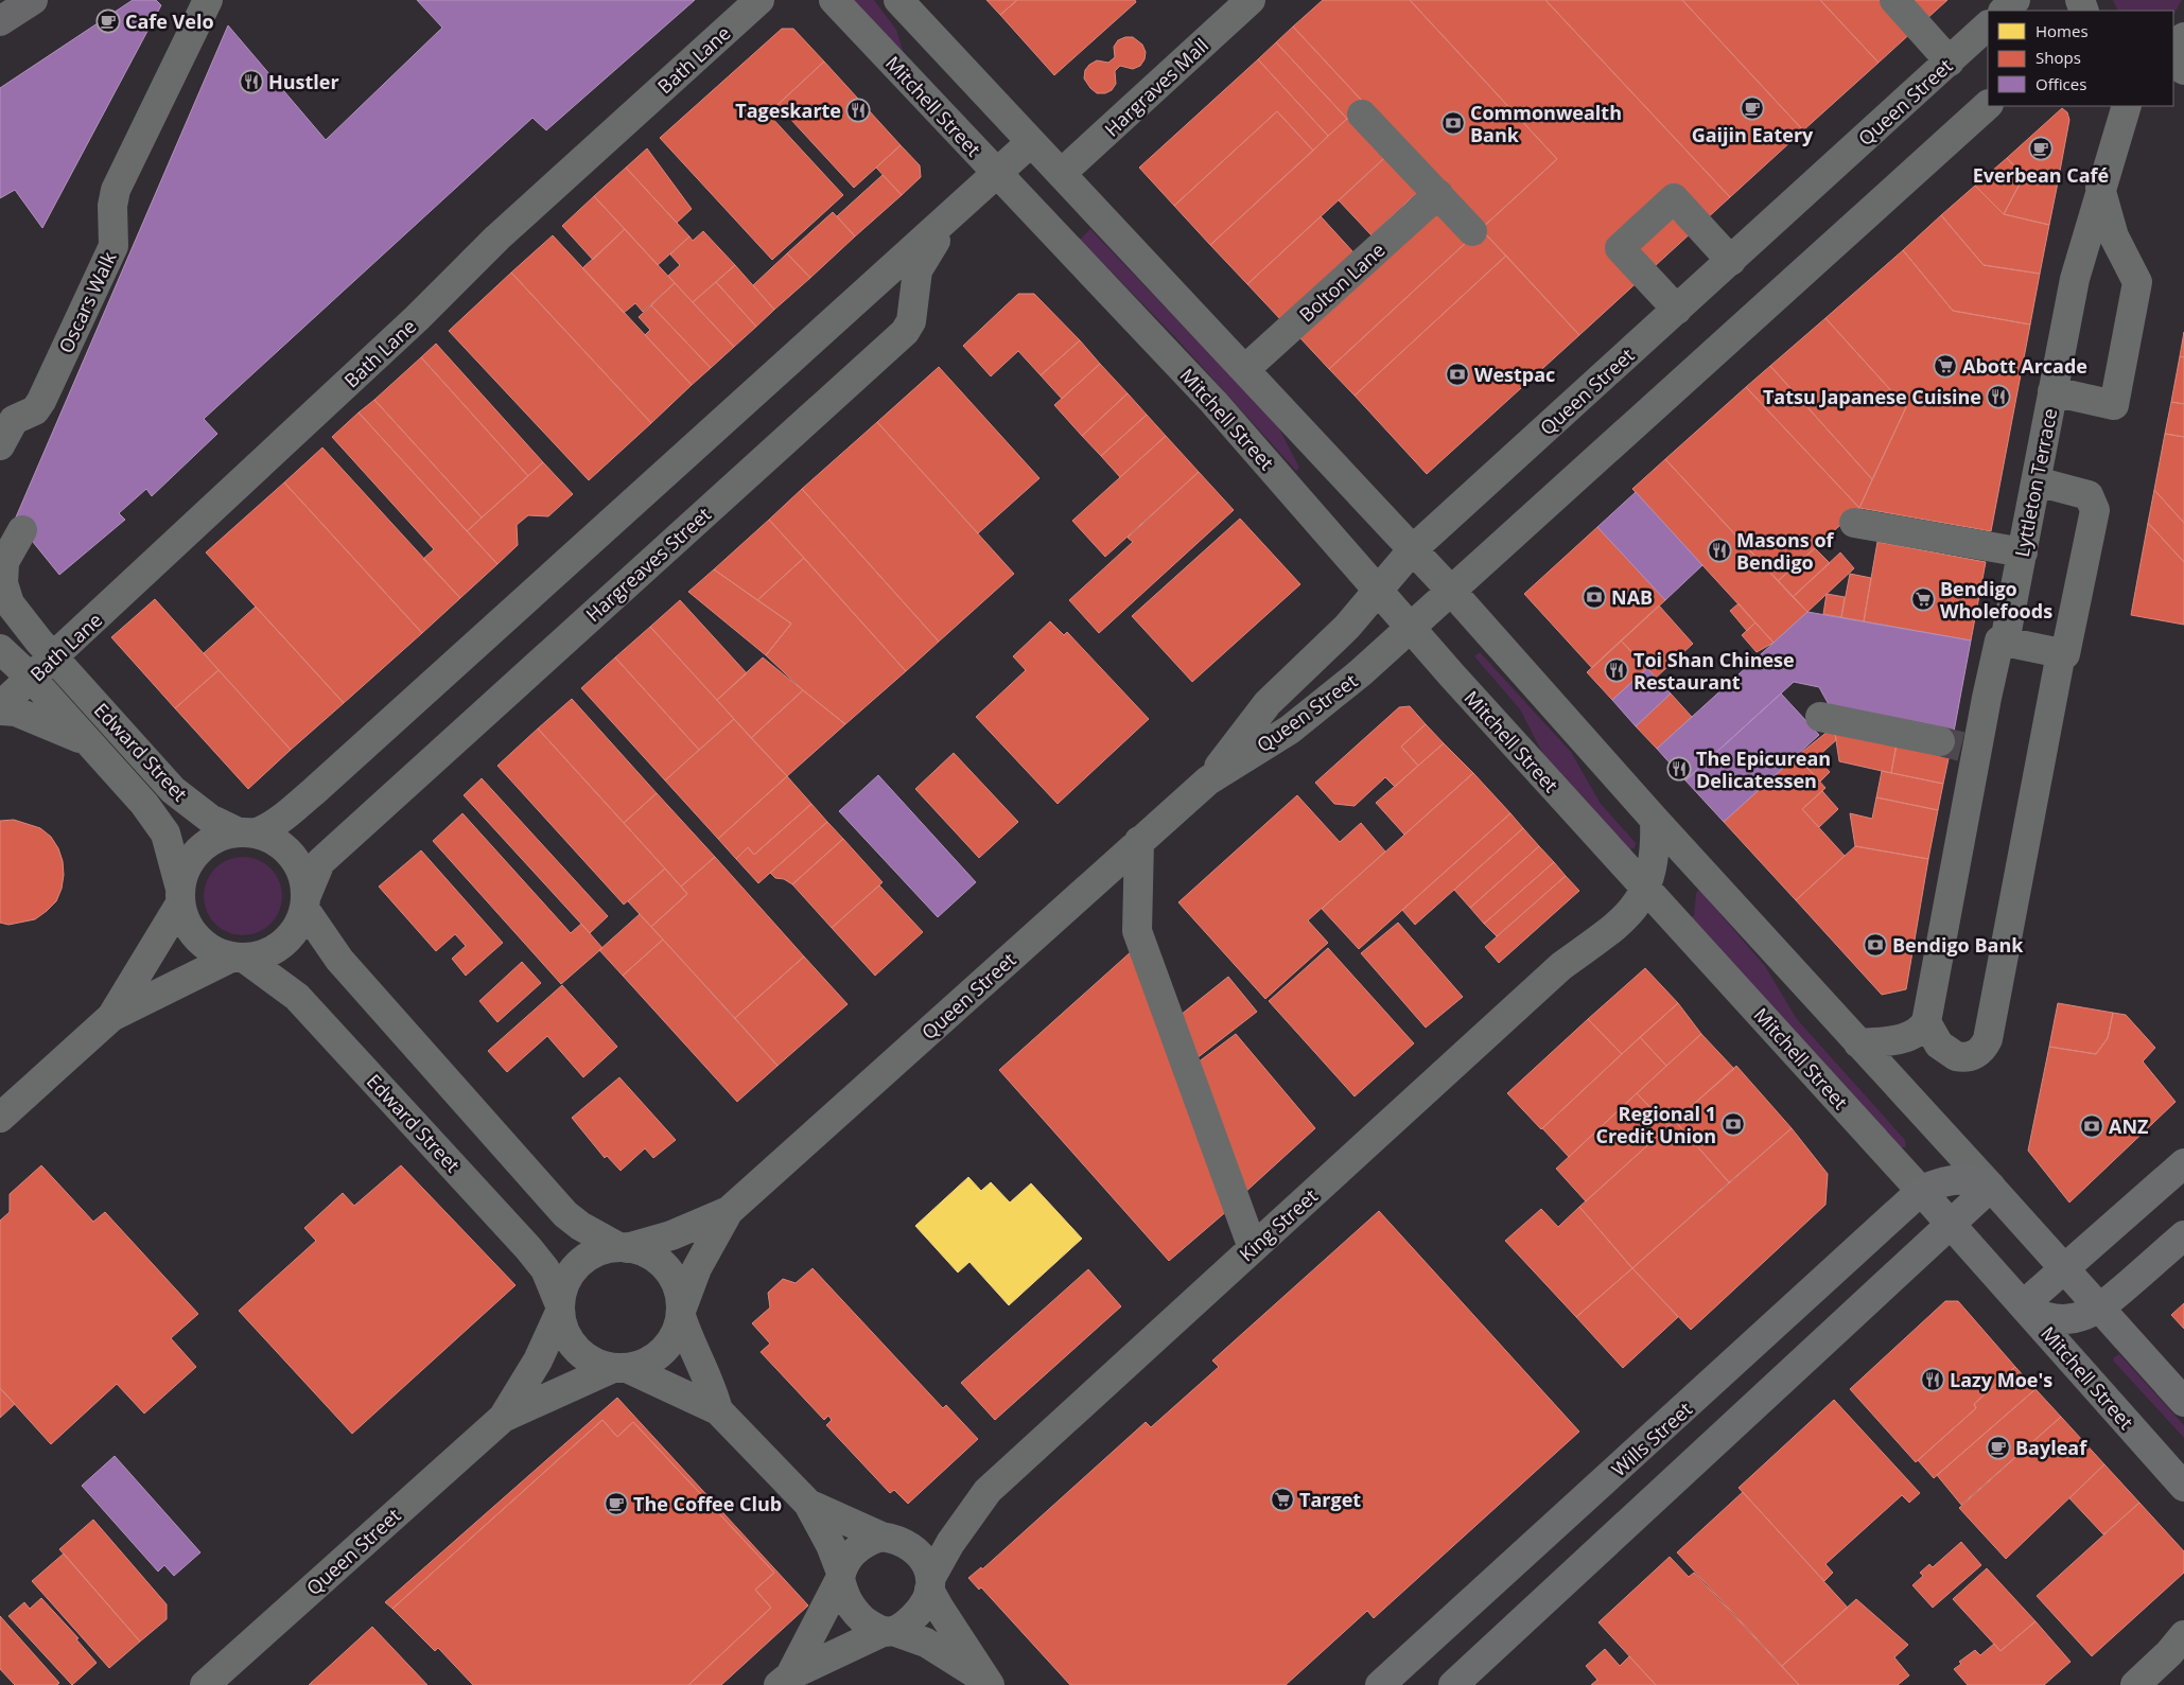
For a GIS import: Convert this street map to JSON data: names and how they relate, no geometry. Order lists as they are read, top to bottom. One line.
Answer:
{"streets":{"main road":["Mitchell Street","Wills Street"],"street":["Bath Lane","Hargraves Mall","Queen Street","Bolton Lane","Oscars Walk","Lyttleton Terrace","Hargreaves Street","Edward Street","King Street"]},"crossings":[["Bath Lane","Edward Street"],["Queen Street","Mitchell Street"],["Queen Street","Edward Street"],["Mitchell Street","Hargreaves Street"],["Mitchell Street","King Street"],["Mitchell Street","Wills Street"],["Hargreaves Street","Edward Street"]],"places":{"cafe":["Cafe Velo","Gaijin Eatery","Everbean Café","Bayleaf","The Coffee Club"],"restaurant":["Hustler","Tageskarte","Tatsu Japanese Cuisine","Masons of Bendigo","Toi Shan Chinese Restaurant","The Epicurean Delicatessen","Lazy Moe's"],"bank":["Commonwealth Bank","Westpac","NAB","Bendigo Bank","Regional 1 Credit Union","ANZ"],"supermarket":["Abott Arcade","Bendigo Wholefoods","Target"]},"legend":["Homes","Shops","Offices"]}
